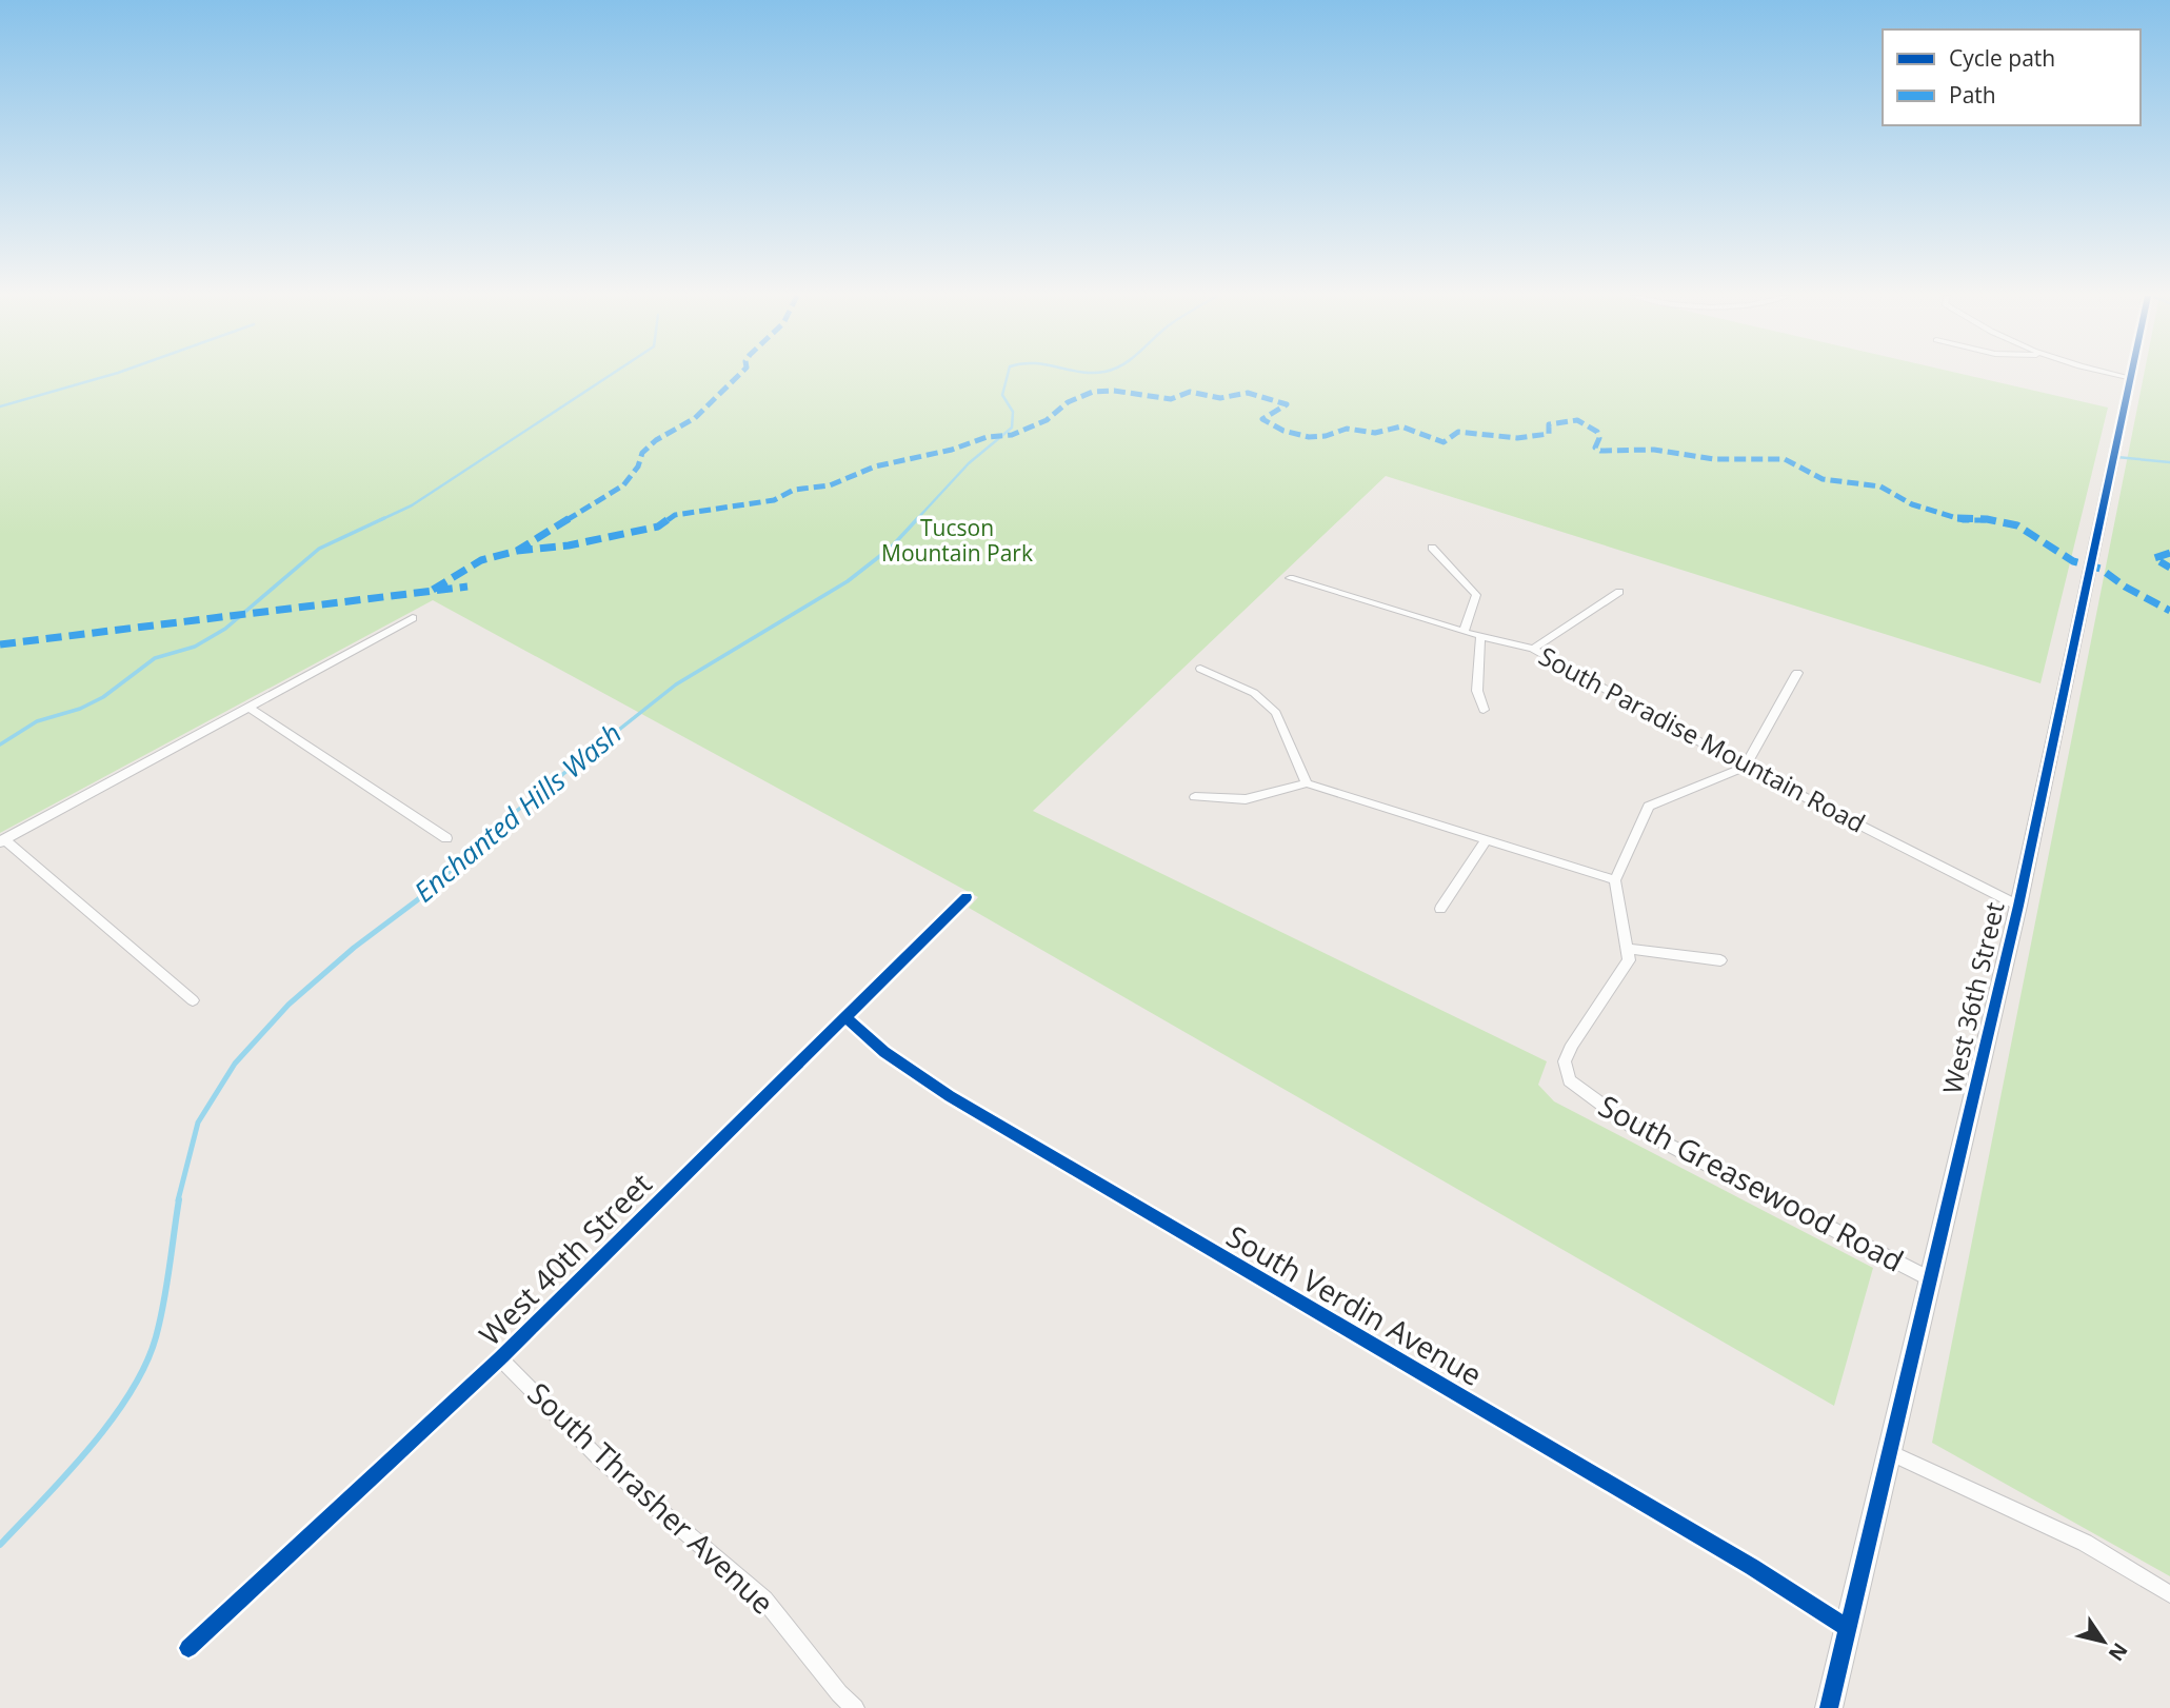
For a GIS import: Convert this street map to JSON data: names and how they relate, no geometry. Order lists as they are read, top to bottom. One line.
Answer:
{"streets":{"street":["South Paradise Mountain Road","West 36th Street","South Greasewood Road","West 40th Street","South Verdin Avenue","South Thrasher Avenue"]},"crossings":[["South Paradise Mountain Road","West 36th Street"],["West 36th Street","South Greasewood Road"],["West 36th Street","South Verdin Avenue"],["West 40th Street","South Verdin Avenue"],["West 40th Street","South Thrasher Avenue"]],"water":["Enchanted Hills Wash"],"parks":["Tucson Mountain Park"],"legend":["Cycle path","Path"],"north":"bottom right"}
